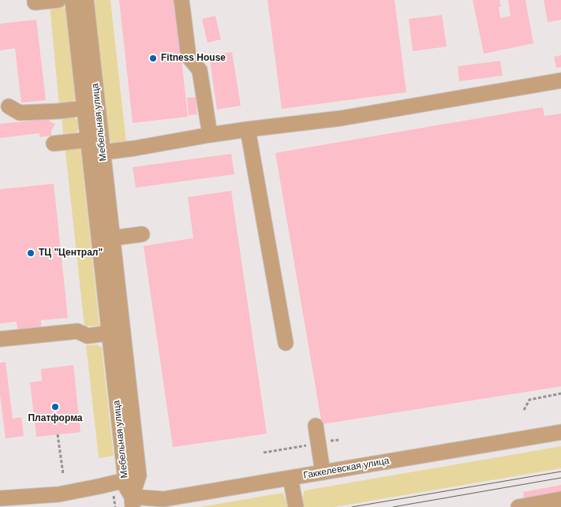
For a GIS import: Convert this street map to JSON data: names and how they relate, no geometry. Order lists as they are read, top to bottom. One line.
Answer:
{"streets":{"street":["Мебельная улица","Гаккелевская улица"]},"crossings":[["Мебельная улица","Гаккелевская улица"]],"places":["Fitness House","ТЦ \"Централ\"","Платформа"]}
